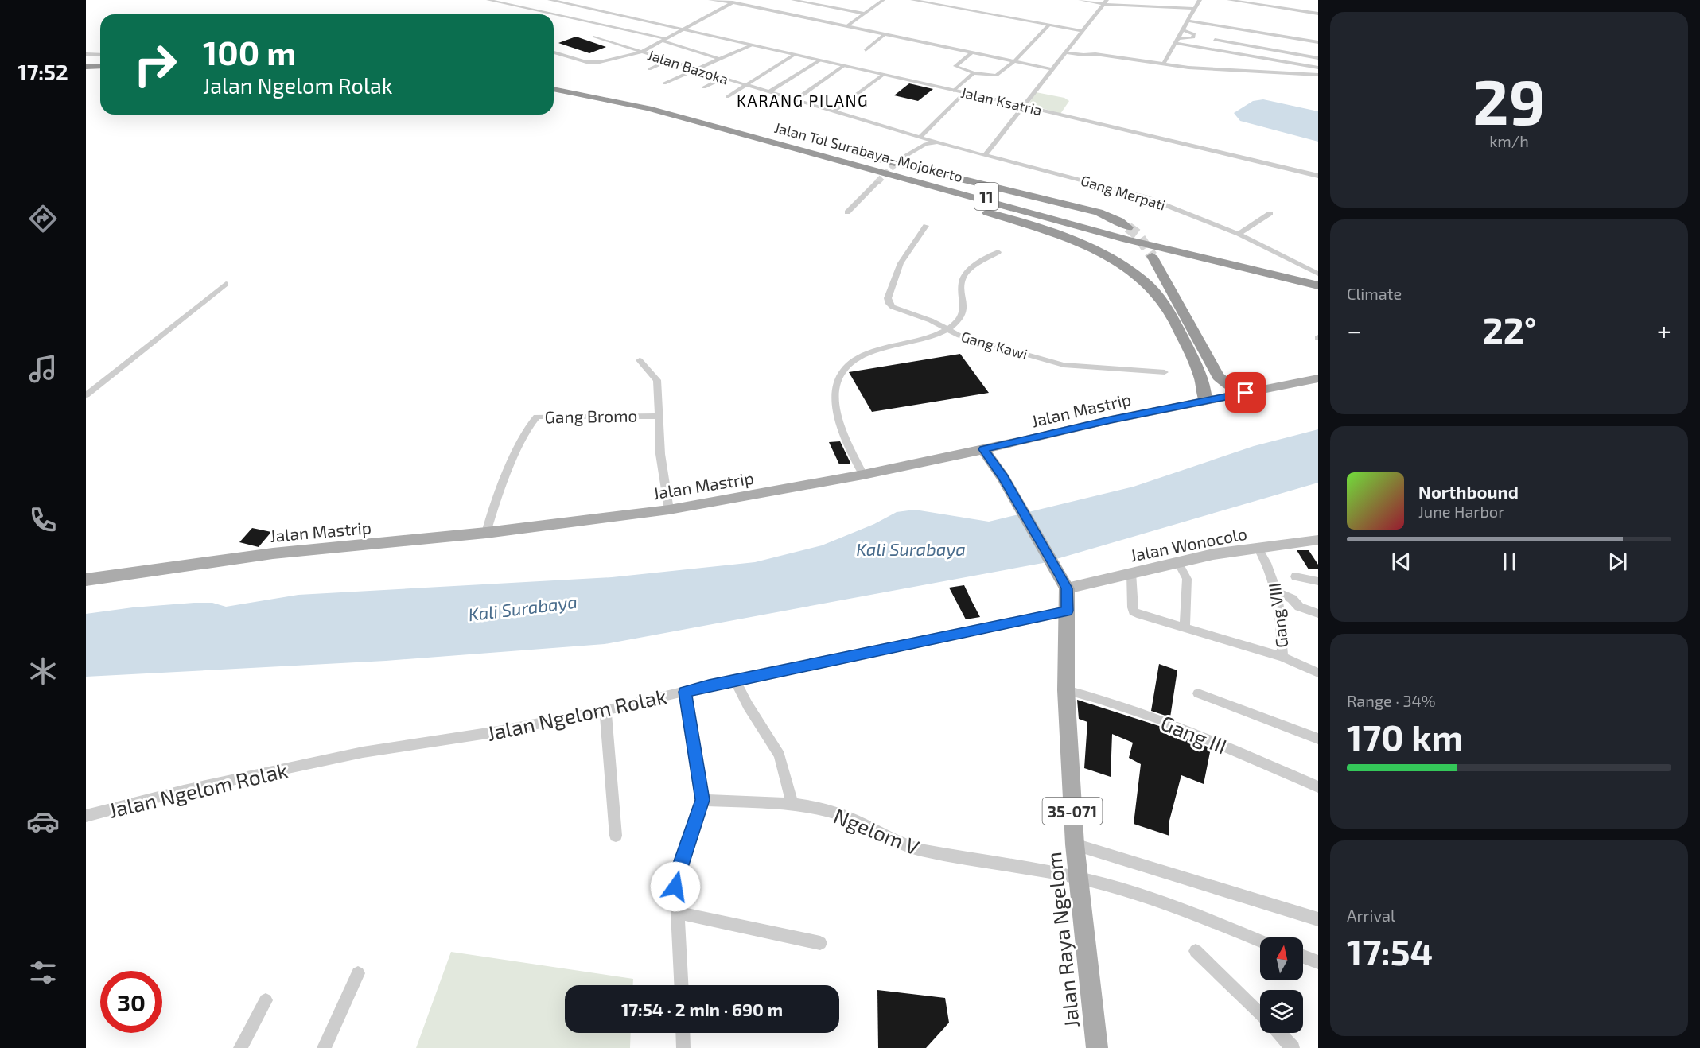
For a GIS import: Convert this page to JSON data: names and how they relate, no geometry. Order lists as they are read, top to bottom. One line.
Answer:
{"streets":{"highway":["Jalan Tol Surabaya–Mojokerto","11"],"main road":["Jalan Mastrip","Jalan Wonocolo","35-071","Jalan Raya Ngelom"],"street":["Jalan Bazoka","Jalan Ksatria","Gang Merpati","Gang Kawi","Gang Bromo","Gang VIII","Jalan Ngelom Rolak","Gang III","Ngelom V"]},"crossings":[["Jalan Bazoka","Gang Merpati"],["Jalan Mastrip","Gang Bromo"],["Jalan Mastrip","Jalan Raya Ngelom"],["Jalan Wonocolo","Gang VIII"],["Jalan Wonocolo","Jalan Raya Ngelom"],["Jalan Ngelom Rolak","Jalan Raya Ngelom"],["Gang III","Jalan Raya Ngelom"],["Ngelom V","Jalan Raya Ngelom"]],"districts":["KARANG PILANG"],"water":["Kali Surabaya"],"north":"top","page":{"tabs":"17:52","tile":[["29","km/h"],"Climate",["Range · 34%","170 km"],["Arrival","17:54"]],"turn":["100 m","Jalan Ngelom Rolak"],"heat":["−","22°","+"],"song":["Northbound","June Harbor"],"limit":"30","trip":"17:54 · 2 min · 690 m"}}
